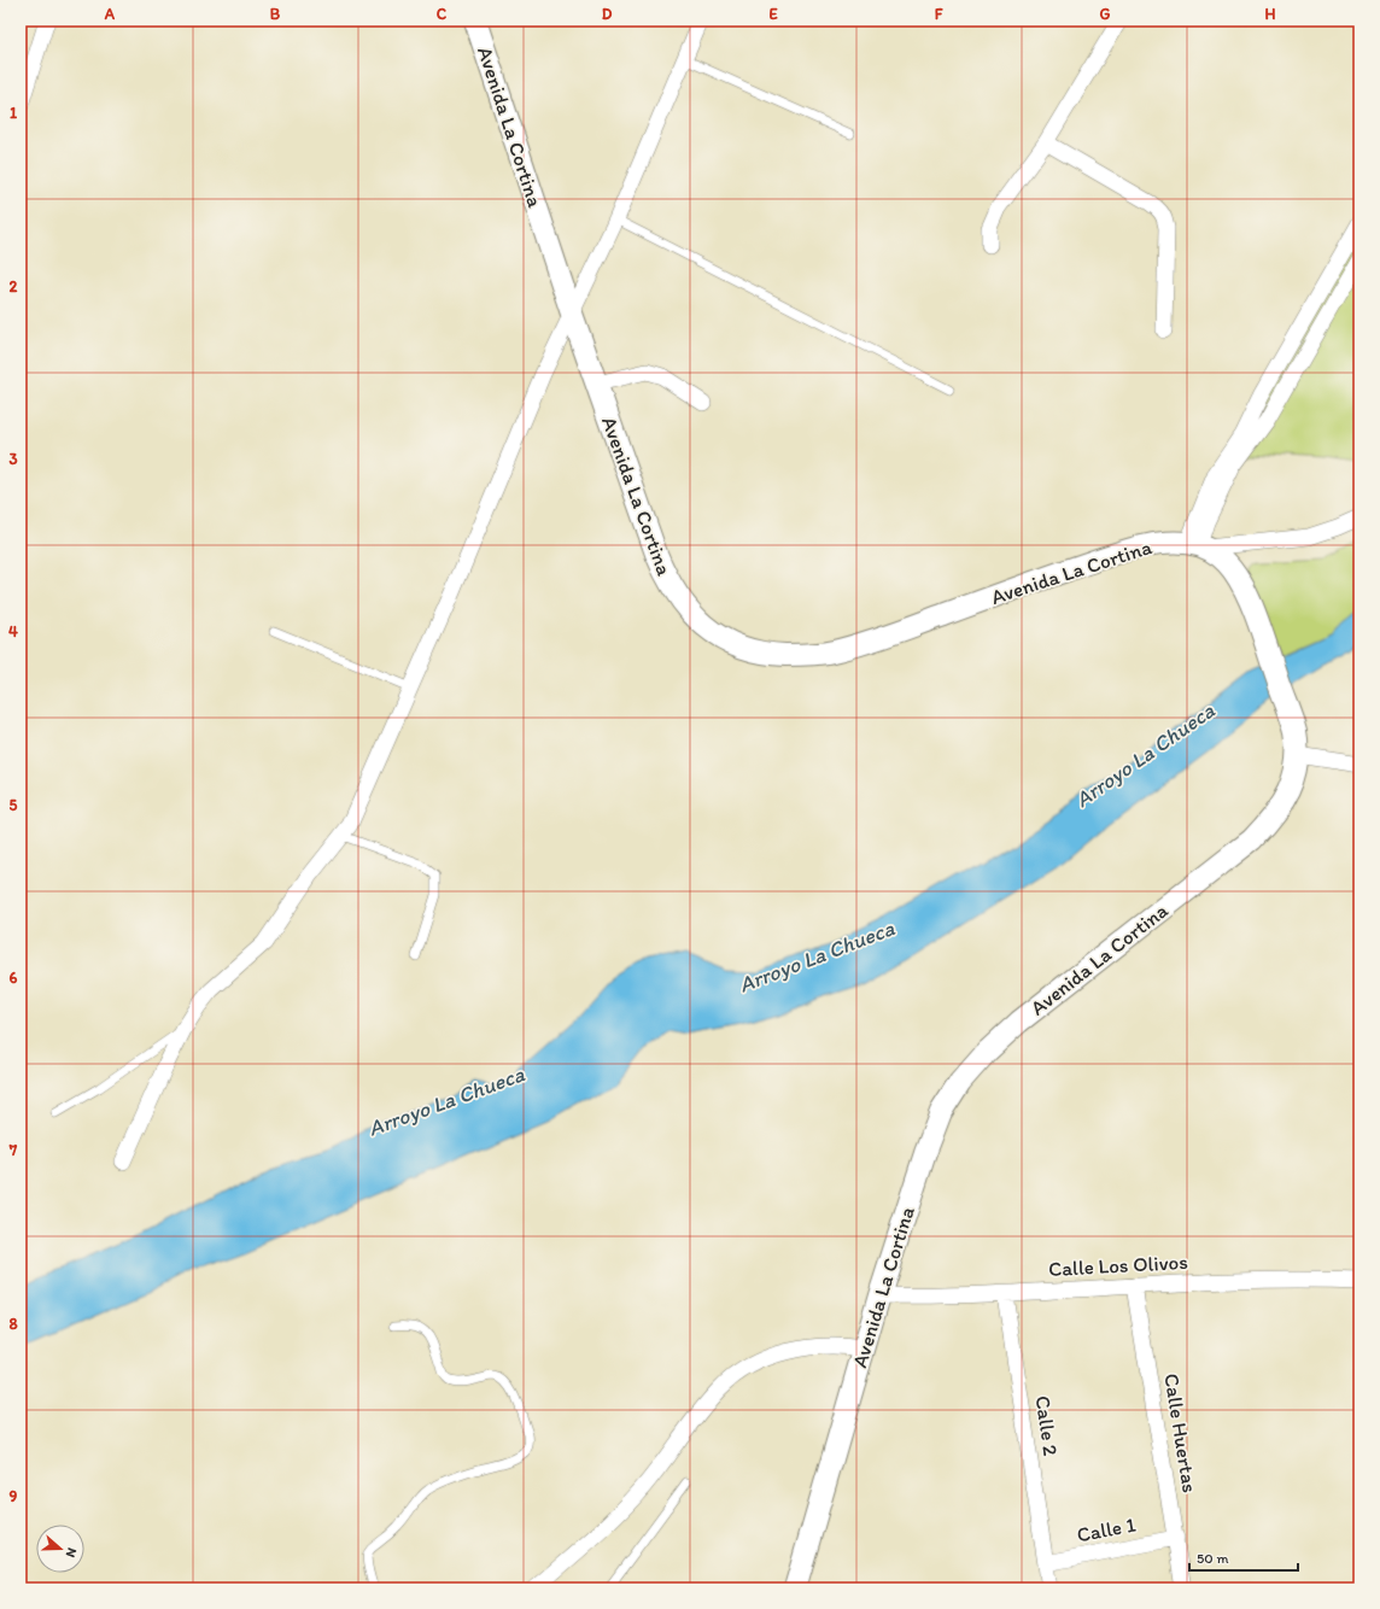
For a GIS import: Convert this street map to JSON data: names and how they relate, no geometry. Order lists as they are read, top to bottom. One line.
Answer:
{"streets":{"main road":["Avenida La Cortina"],"street":["Calle Los Olivos","Calle 2","Calle Huertas","Calle 1"]},"crossings":[["Avenida La Cortina","Calle Los Olivos"],["Calle Los Olivos","Calle 2"],["Calle Los Olivos","Calle Huertas"],["Calle 2","Calle 1"],["Calle Huertas","Calle 1"]],"water":["Arroyo La Chueca"],"scale_bar":"50 m","north":"right","grid":{"columns":["A","B","C","D","E","F","G","H"],"rows":["1","2","3","4","5","6","7","8","9"]}}
